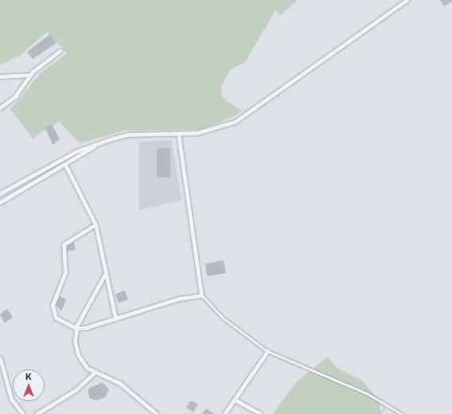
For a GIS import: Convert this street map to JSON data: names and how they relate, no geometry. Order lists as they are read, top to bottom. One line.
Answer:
{"north":"top"}
